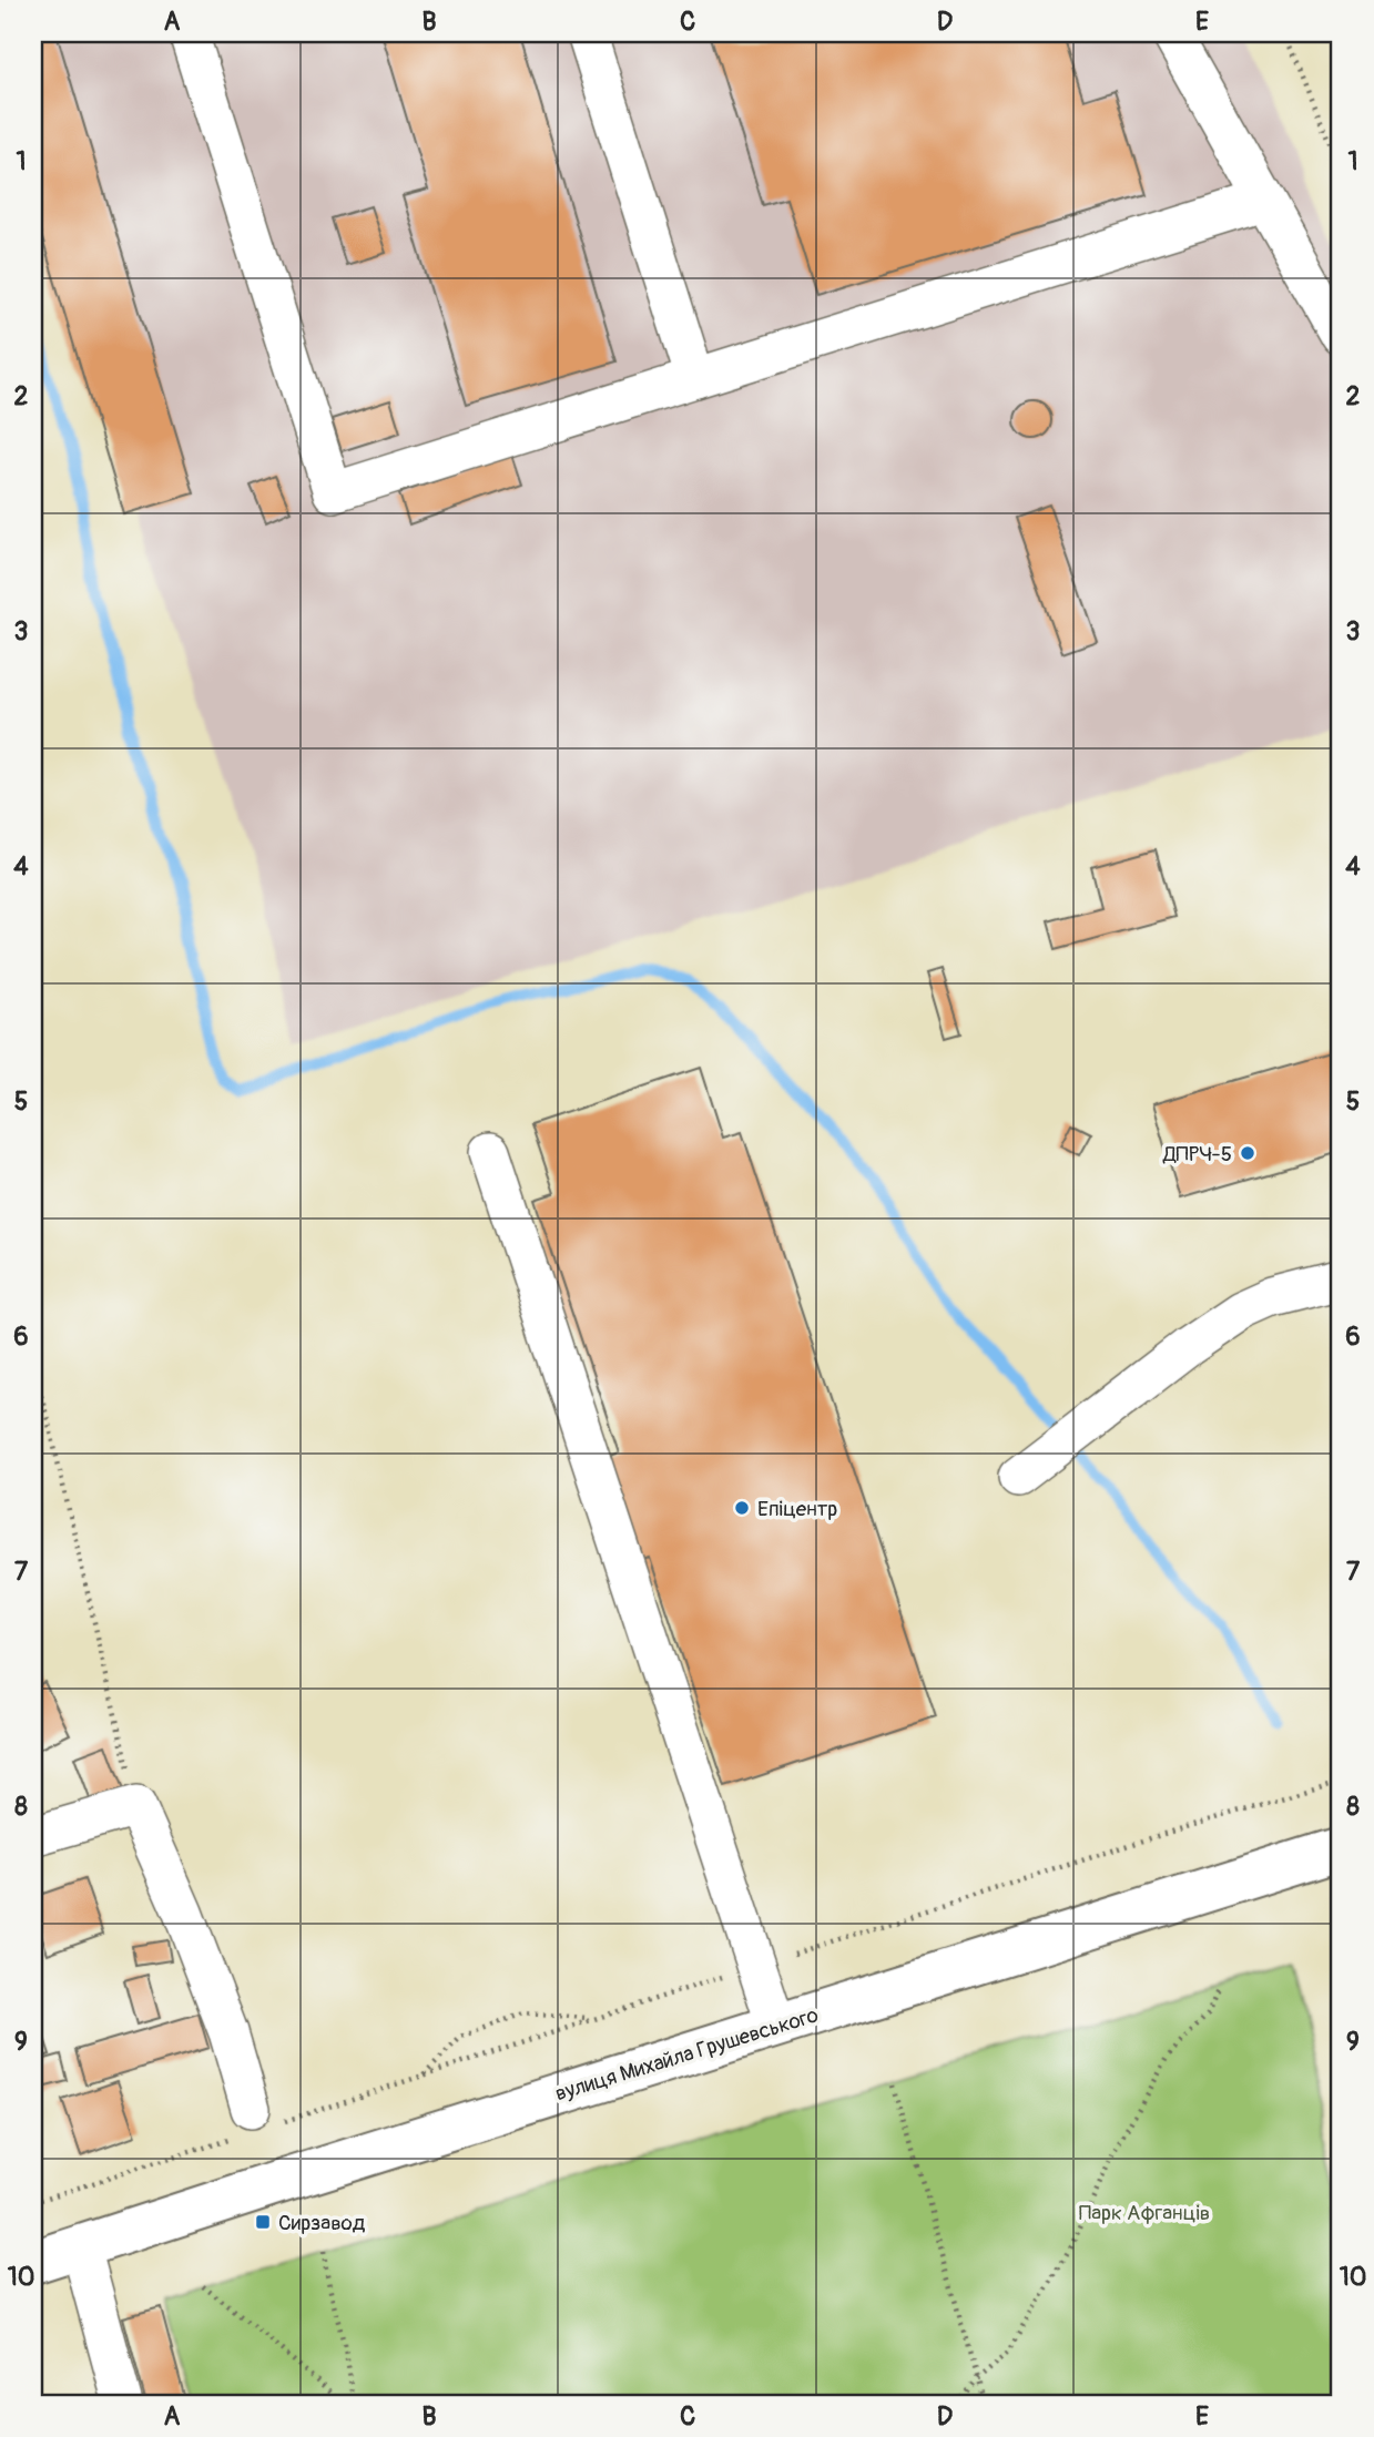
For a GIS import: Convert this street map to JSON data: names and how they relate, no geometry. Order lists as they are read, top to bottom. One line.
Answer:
{"streets":{"main road":["вулиця Михайла Грушевського"]},"parks":["Парк Афганців"],"places":{"other":["ДПРЧ-5","Епіцентр"],"transit":["Сирзавод"]},"grid":{"columns":["A","B","C","D","E"],"rows":["1","2","3","4","5","6","7","8","9","10"]}}
